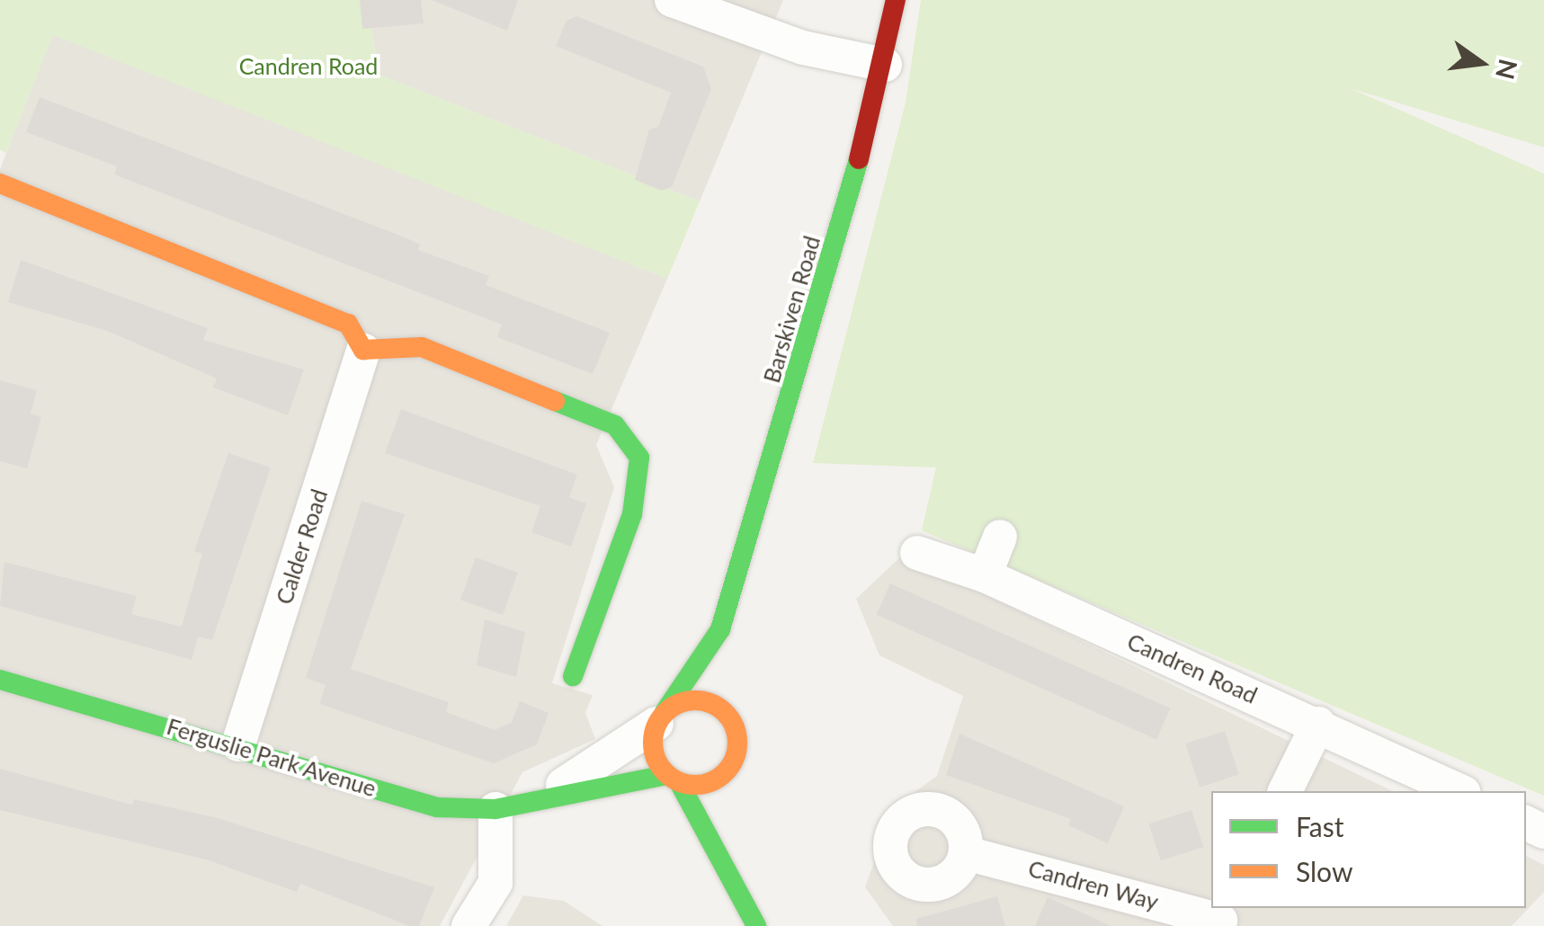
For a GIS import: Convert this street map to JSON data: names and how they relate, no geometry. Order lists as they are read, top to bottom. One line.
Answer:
{"streets":{"street":["Barskiven Road","Calder Road","Candren Road","Ferguslie Park Avenue","Candren Way"]},"crossings":[["Barskiven Road","Ferguslie Park Avenue"],["Calder Road","Ferguslie Park Avenue"]],"parks":["Candren Road"],"legend":["Fast","Slow"],"north":"right"}
